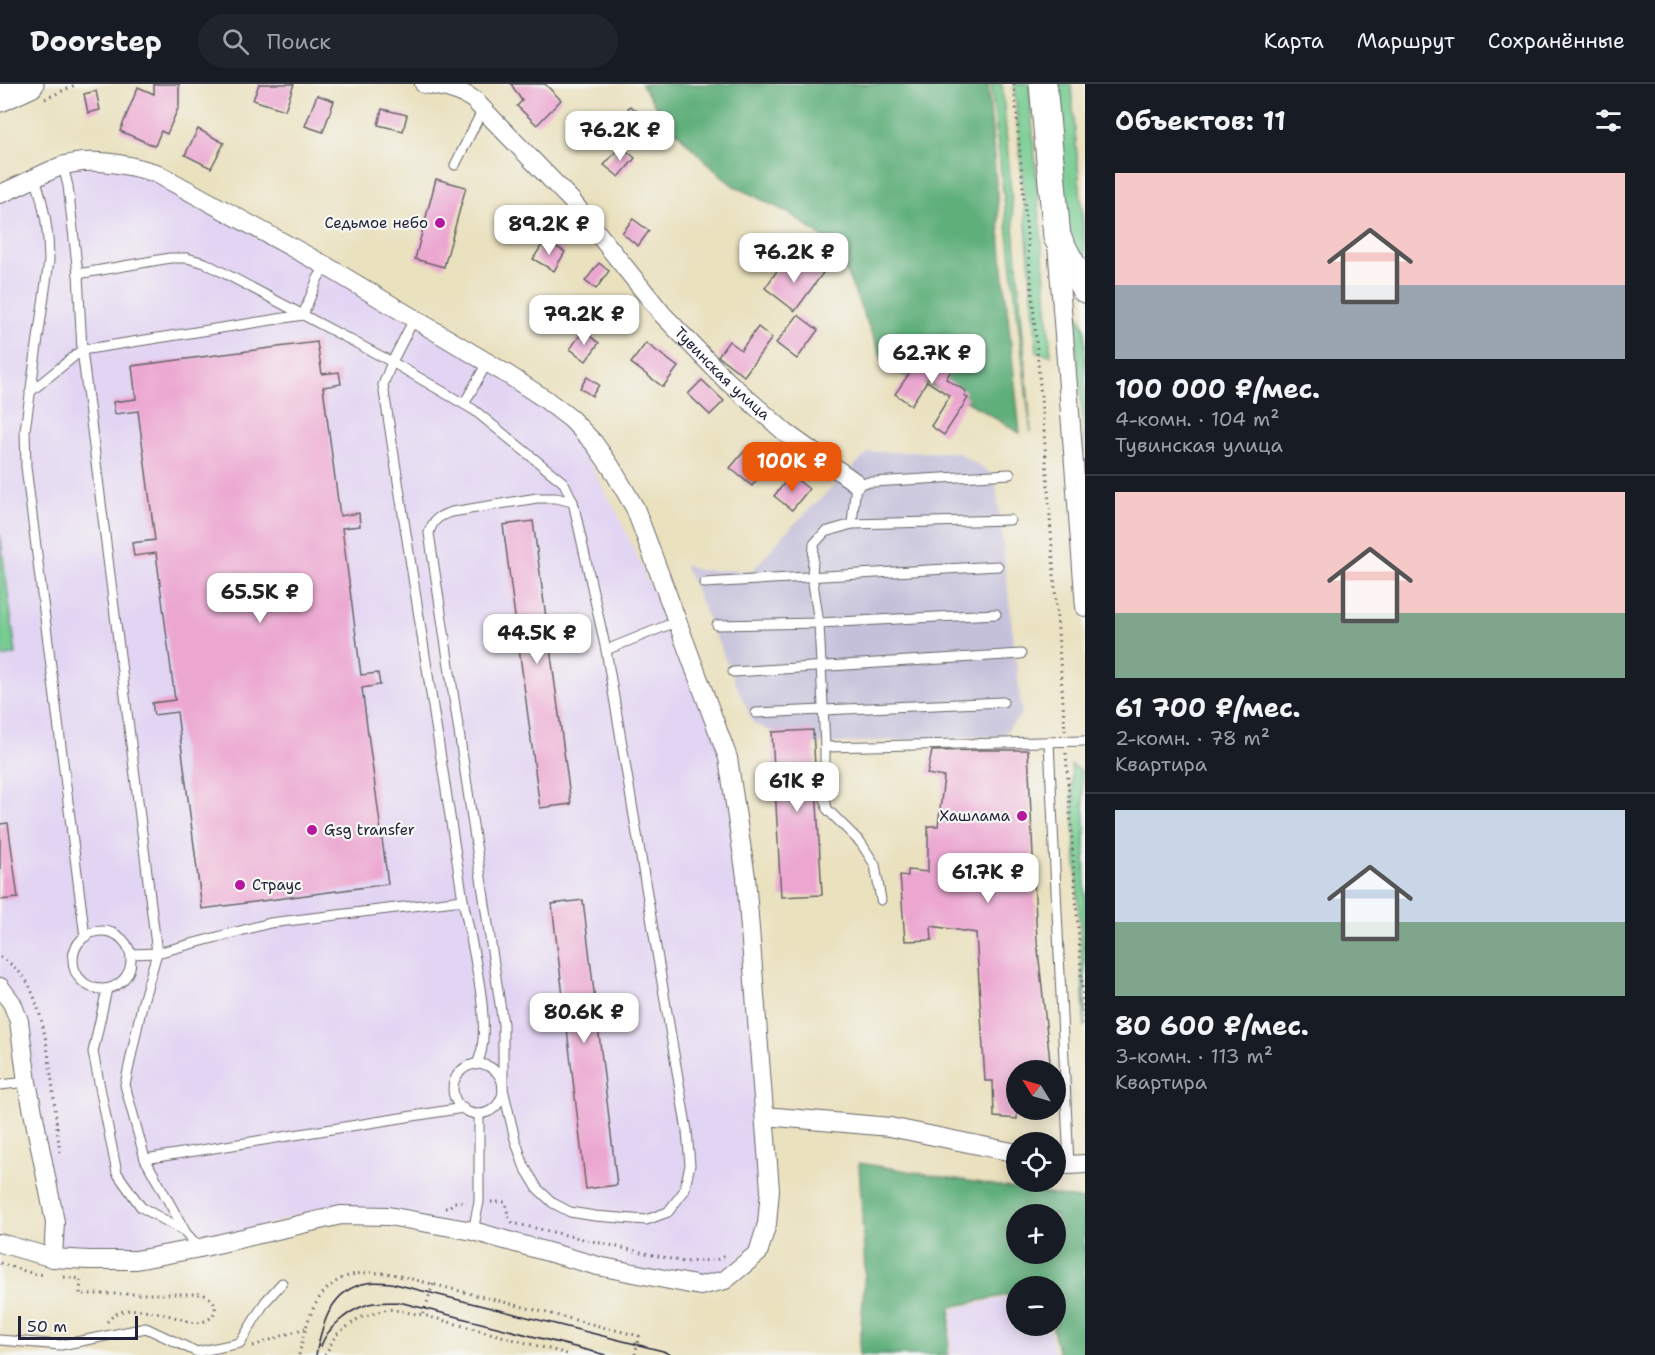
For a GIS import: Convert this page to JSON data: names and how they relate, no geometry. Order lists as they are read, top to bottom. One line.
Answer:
{"streets":{"street":["Тувинская улица"]},"places":["Седьмое небо","Хашлама","Gsg transfer","Страус"],"scale_bar":"50 m","north":"top left","page":{"header":"Doorstep","search":"Поиск","nav":["Карта","Маршрут","Сохранённые"],"heading":"Объектов: 11","price":["76.2K ₽","89.2K ₽","76.2K ₽","79.2K ₽","62.7K ₽","100K ₽","65.5K ₽","44.5K ₽","61K ₽","61.7K ₽","80.6K ₽"],"list":[{"name":"100 000 ₽/мес.","note":"4-комн. · 104 m² · Тувинская улица"},{"name":"61 700 ₽/мес.","note":"2-комн. · 78 m² · Квартира"},{"name":"80 600 ₽/мес.","note":"3-комн. · 113 m² · Квартира"}],"map_buttons":["+","−"],"scale":"50 m"}}
